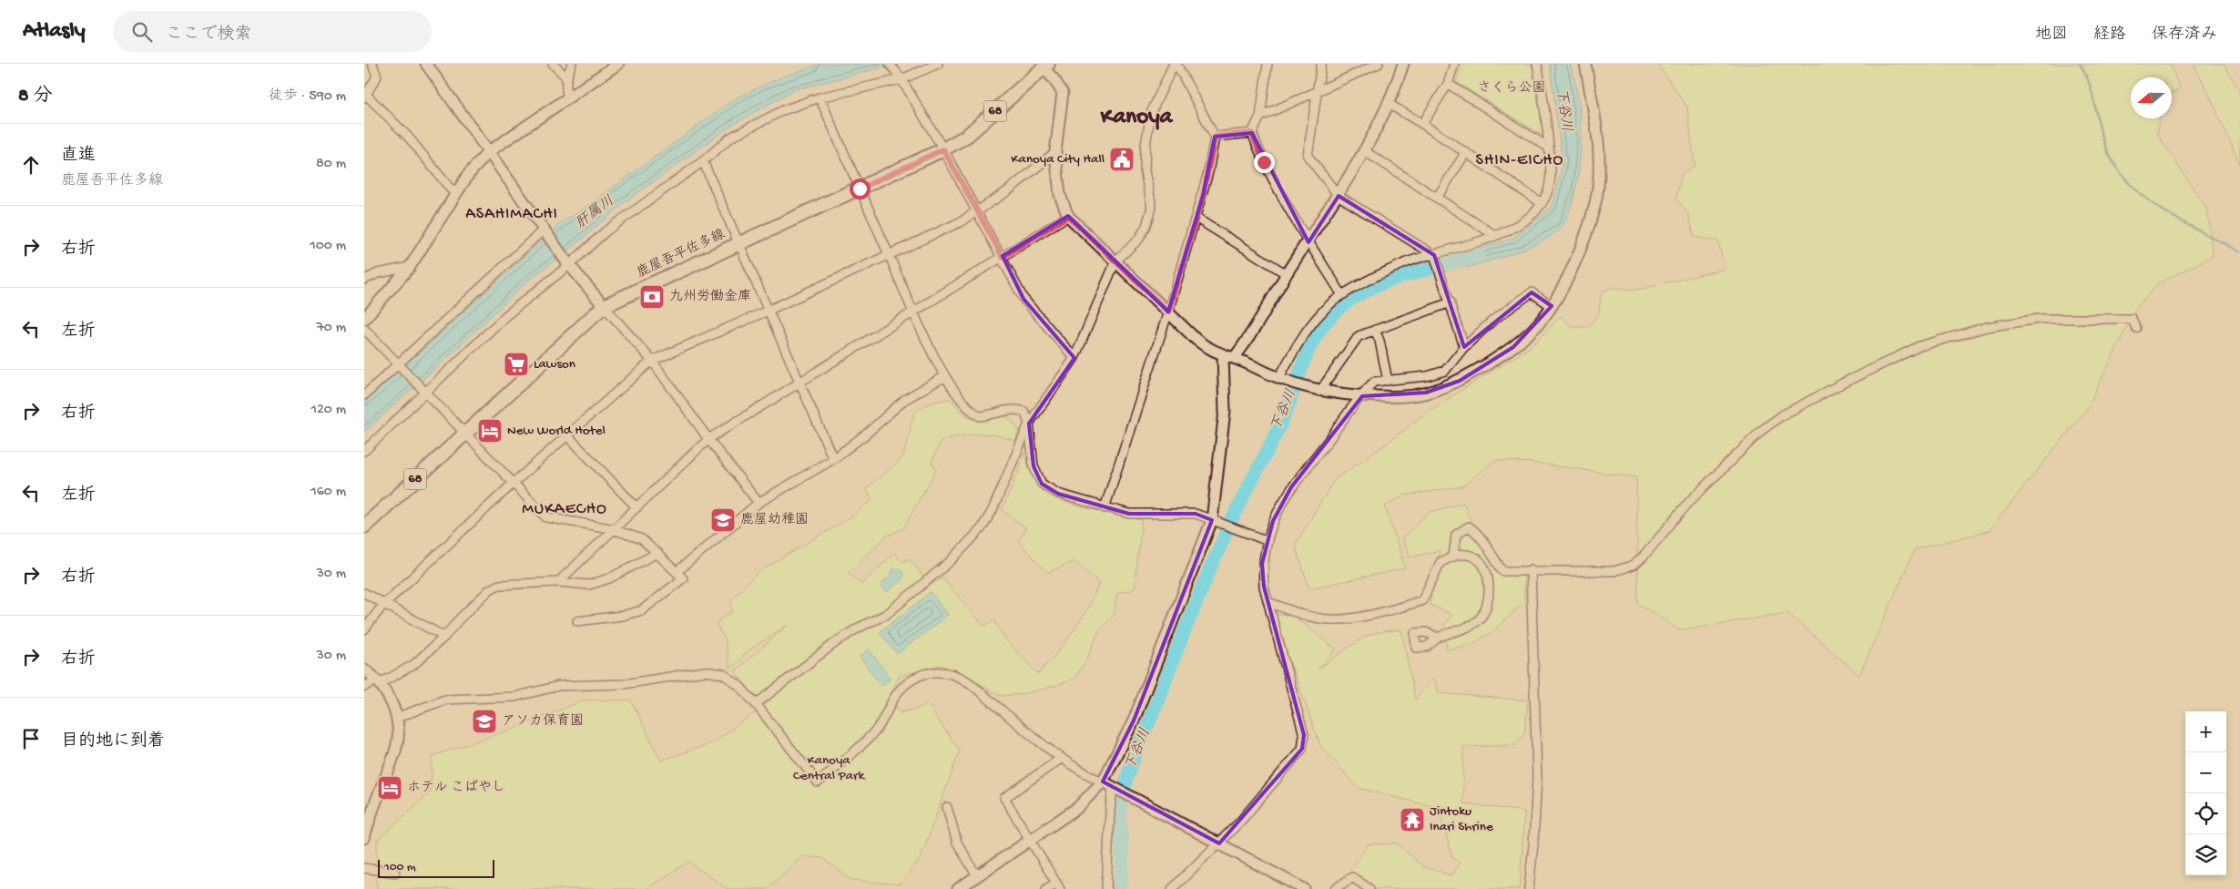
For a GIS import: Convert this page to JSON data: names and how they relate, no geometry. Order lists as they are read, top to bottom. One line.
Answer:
{"streets":{"main road":["68","鹿屋吾平佐多線"]},"districts":["Kanoya","SHIN-EICHO","ASAHIMACHI","MUKAECHO"],"water":["下谷川","肝属川"],"parks":["さくら公園","Kanoya Central Park"],"places":{"public building":["Kanoya City Hall"],"bank":["九州労働金庫"],"supermarket":["Lawson"],"hotel":["New World Hotel","ホテル こばやし"],"school or university":["鹿屋幼稚園","アソカ保育園"],"temple":["Jintoku Inari Shrine"]},"scale_bar":"100 m","north":"left","page":{"header":"Atlasly","search":"ここで検索","nav":["地図","経路","保存済み"],"heading":["8 分","徒歩 · 590 m"],"list":[["直進","鹿屋吾平佐多線","80 m"],["右折","100 m"],["左折","70 m"],["右折","120 m"],["左折","160 m"],["右折","30 m"],["右折","30 m"],"目的地に到着"],"map_buttons":["+","−"],"scale":"100 m"}}
